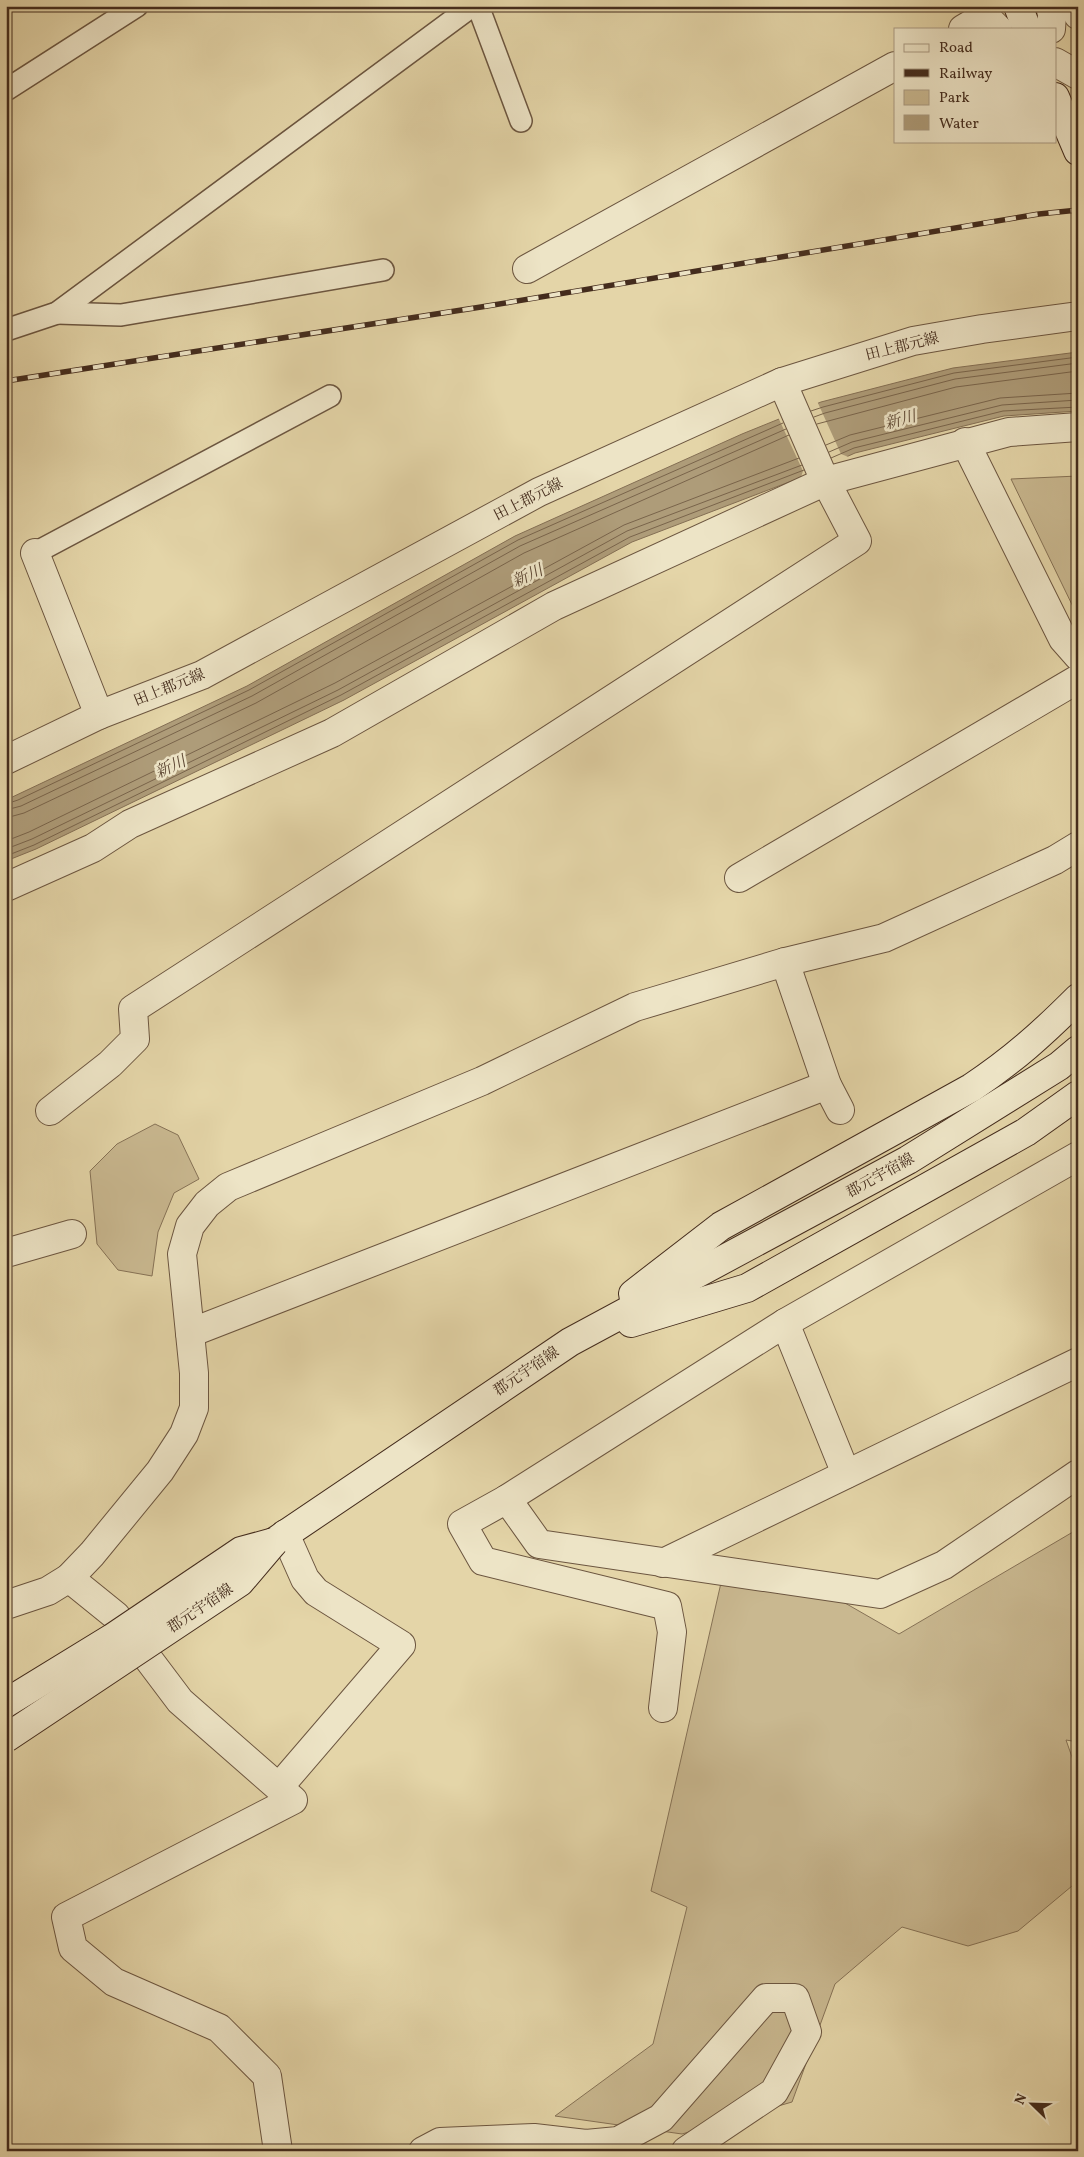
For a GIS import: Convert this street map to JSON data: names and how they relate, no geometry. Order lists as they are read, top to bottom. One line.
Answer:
{"streets":{"street":["田上郡元線","郡元宇宿線"]},"water":["新川"],"legend":["Road","Railway","Park","Water"],"north":"top left"}
